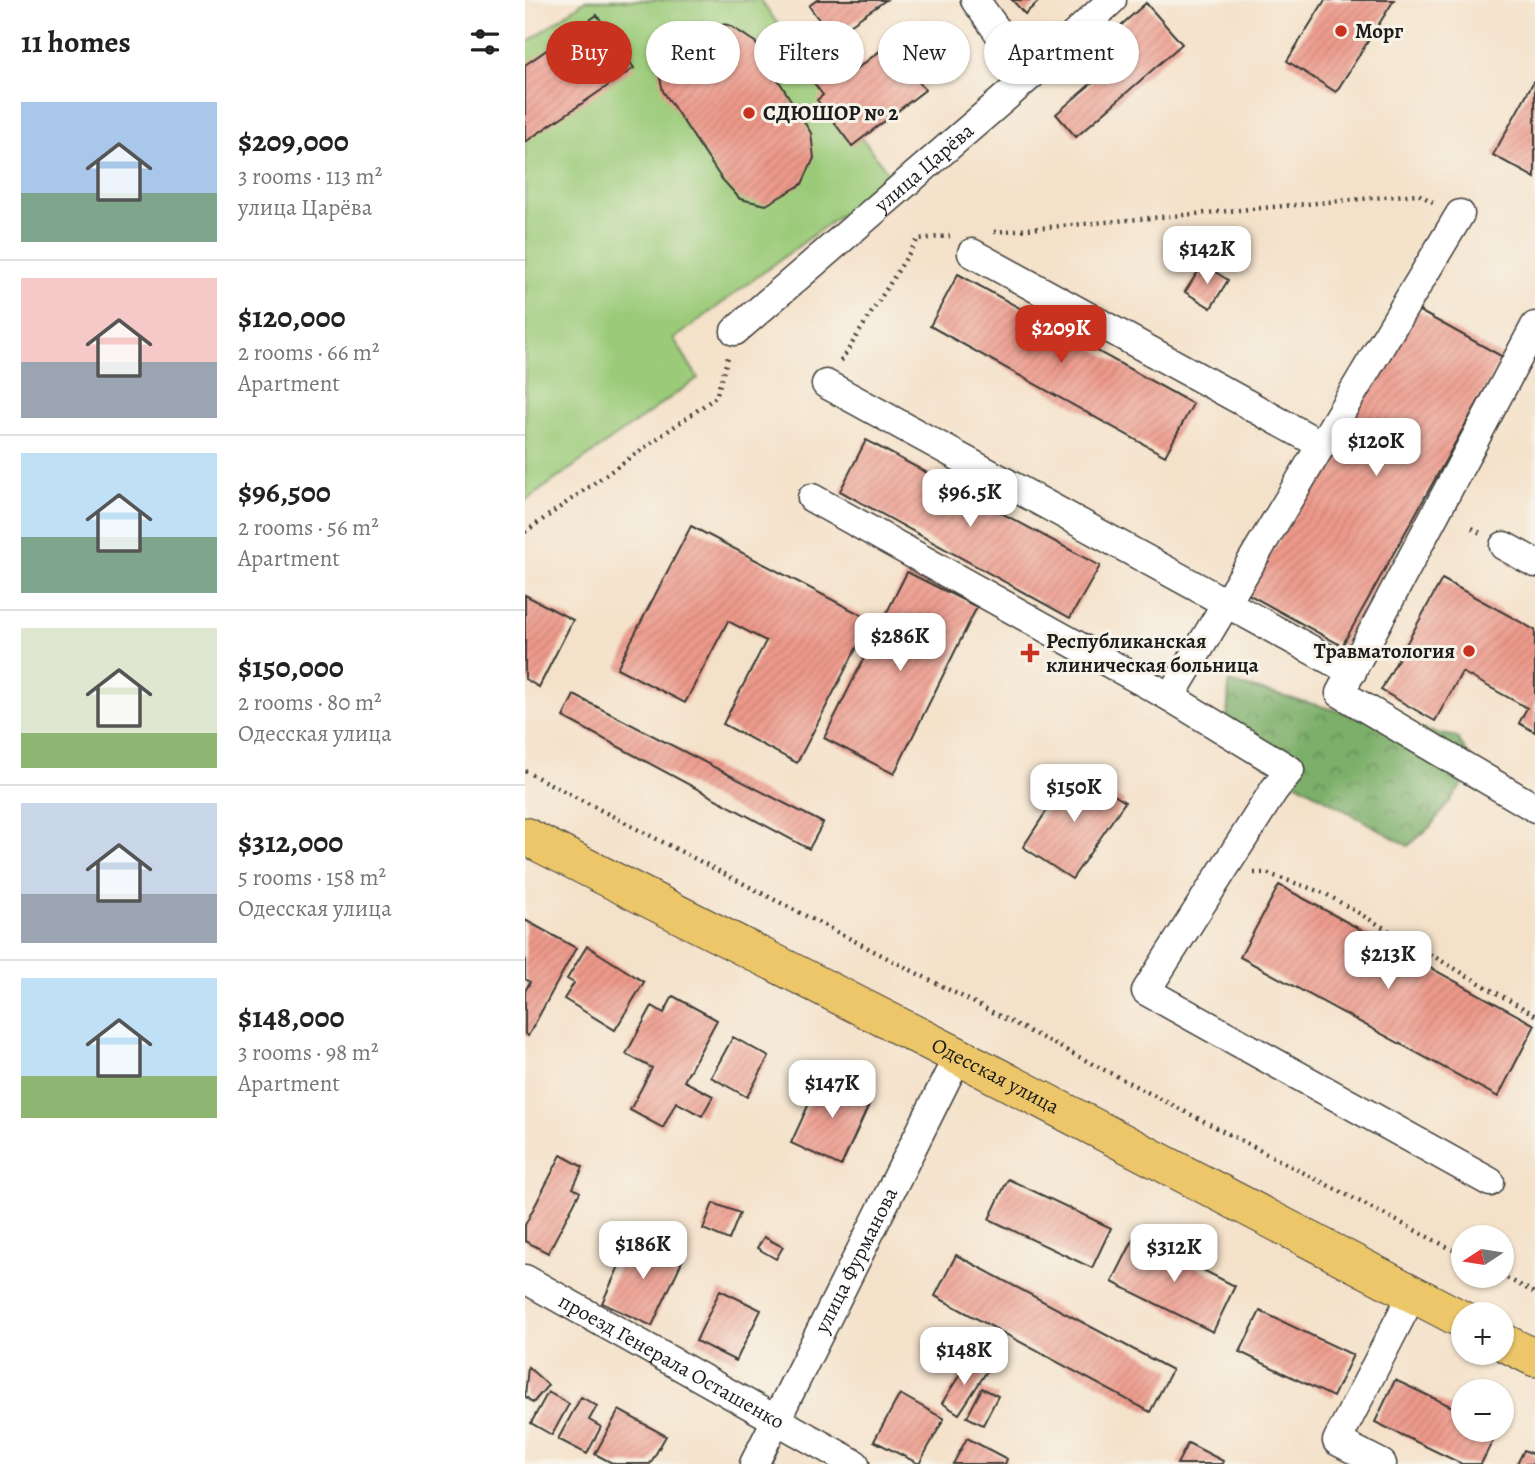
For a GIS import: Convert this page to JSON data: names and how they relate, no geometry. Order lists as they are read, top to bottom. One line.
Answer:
{"streets":{"main road":["Одесская улица"],"street":["улица Царёва","улица Фурманова","проезд Генерала Осташенко"]},"crossings":[["Одесская улица","улица Фурманова"],["улица Фурманова","проезд Генерала Осташенко"]],"places":{"other":["Морг","СДЮШОР № 2","Травматология"],"health":["Республиканская клиническая больница"]},"north":"left","page":{"heading":"11 homes","chip":["Buy","Rent","Filters","New","Apartment"],"list":[{"name":"$209,000","note":"3 rooms · 113 m² · улица Царёва"},{"name":"$120,000","note":"2 rooms · 66 m² · Apartment"},{"name":"$96,500","note":"2 rooms · 56 m² · Apartment"},{"name":"$150,000","note":"2 rooms · 80 m² · Одесская улица"},{"name":"$312,000","note":"5 rooms · 158 m² · Одесская улица"},{"name":"$148,000","note":"3 rooms · 98 m² · Apartment"}],"price":["$142K","$209K","$120K","$96.5K","$286K","$150K","$213K","$147K","$186K","$312K","$148K"],"map_buttons":["+","−"]}}
